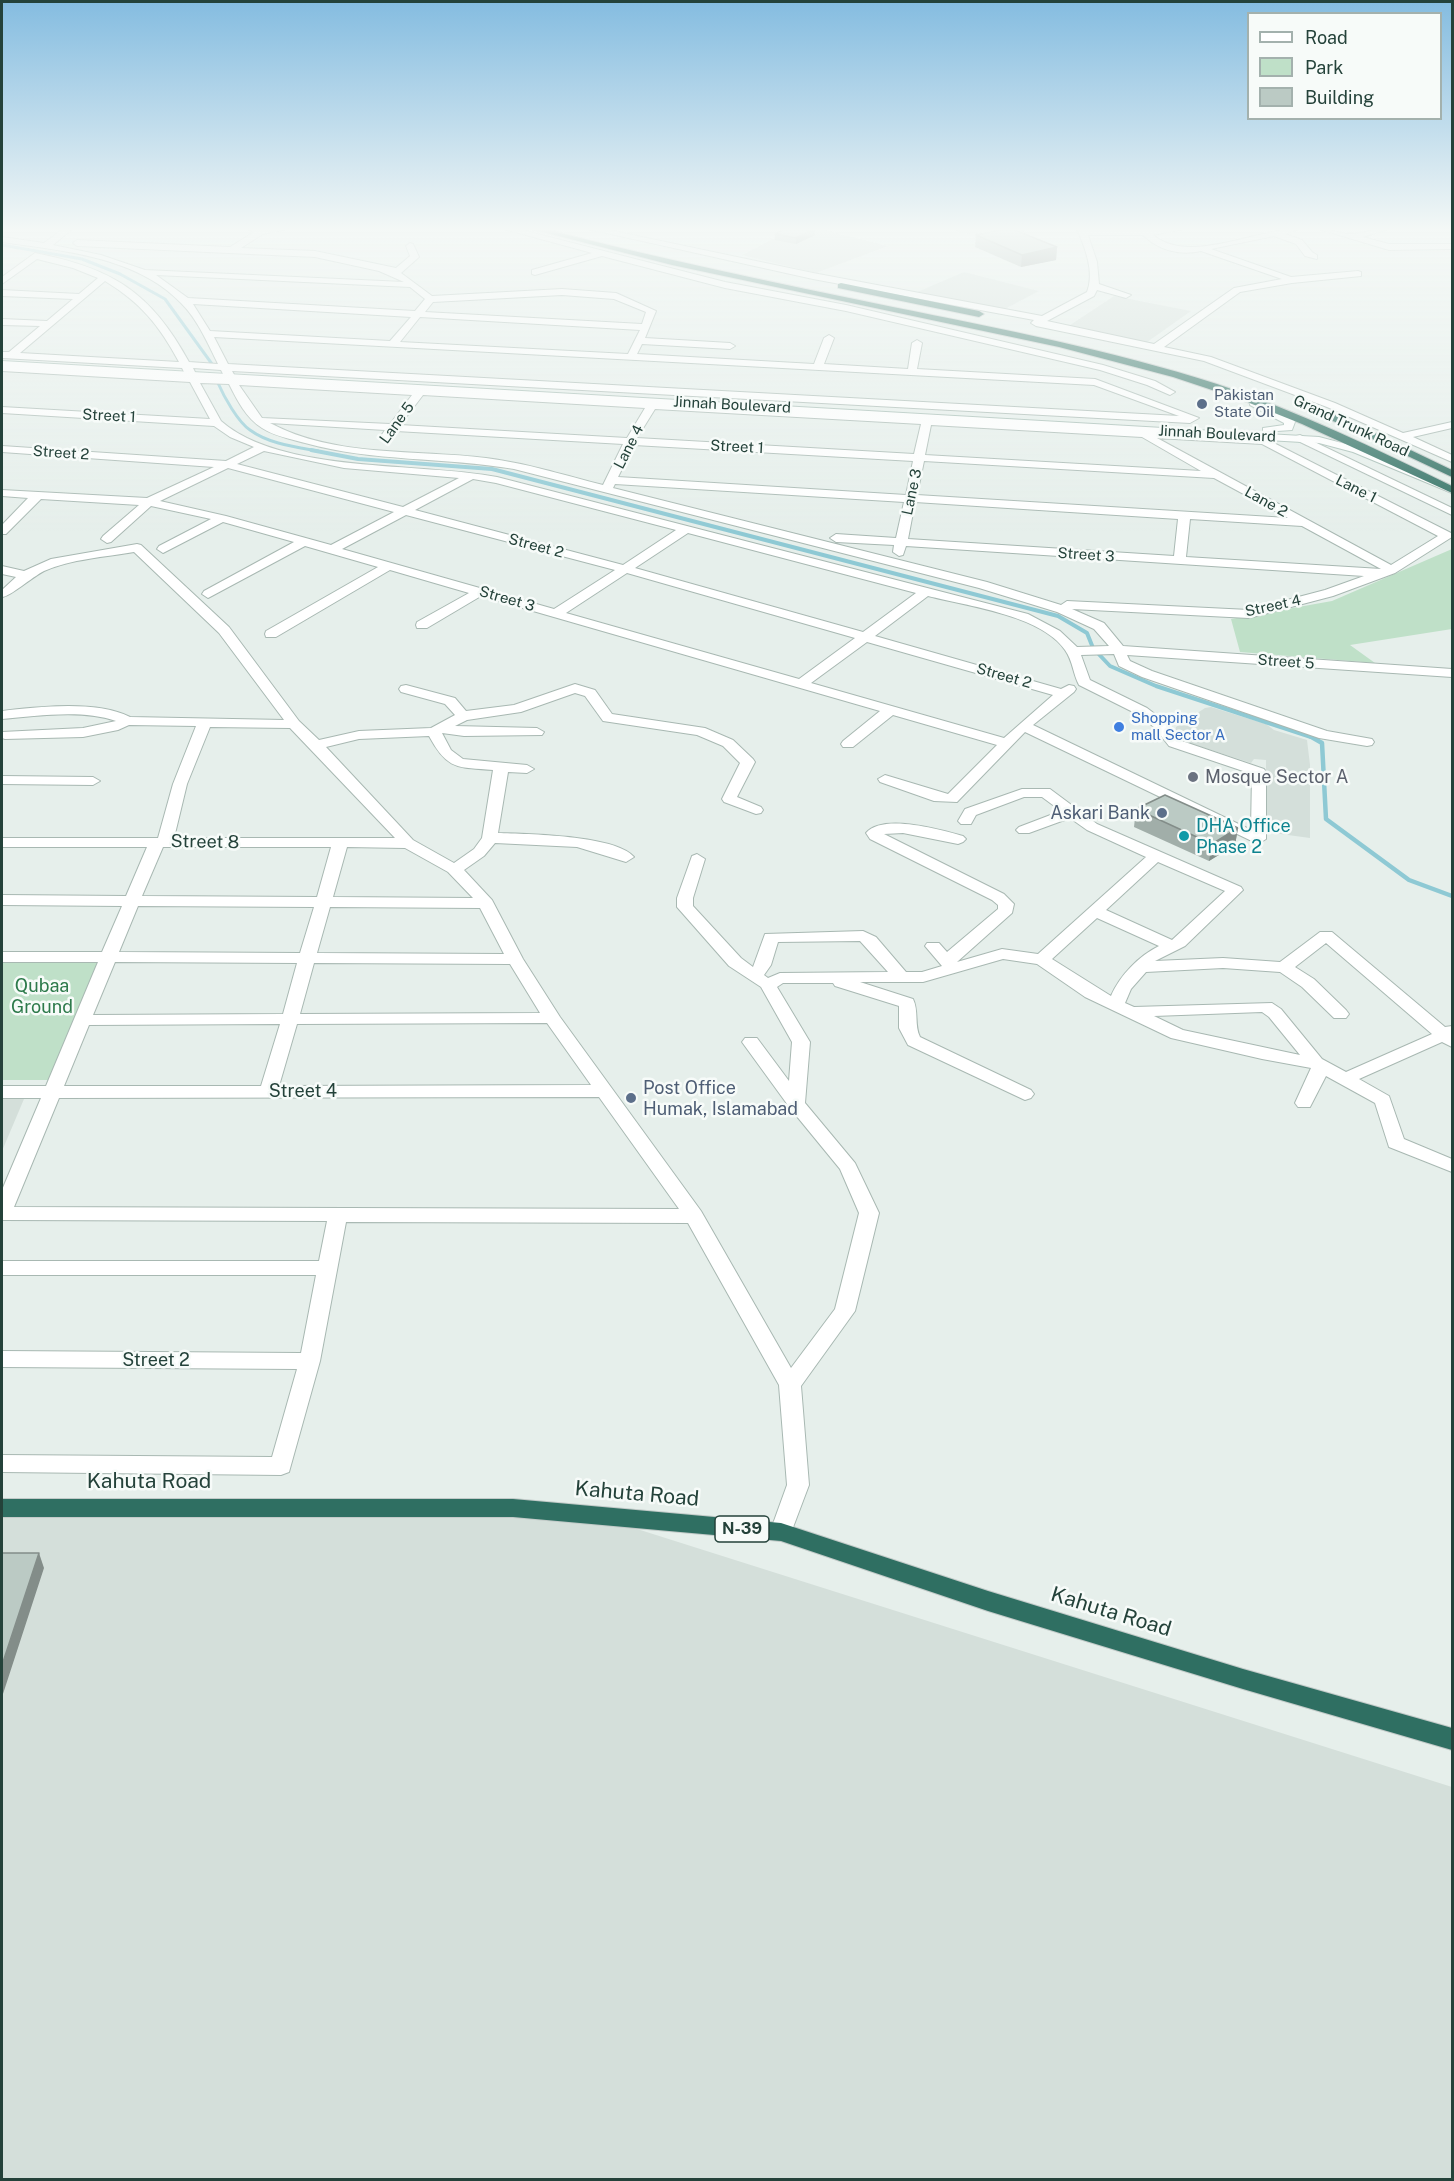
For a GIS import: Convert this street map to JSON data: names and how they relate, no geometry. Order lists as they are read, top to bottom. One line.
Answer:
{"streets":{"highway":["Grand Trunk Road","Kahuta Road","N-39"],"street":["Jinnah Boulevard","Street 1","Lane 5","Lane 4","Street 2","Lane 1","Lane 3","Lane 2","Street 3","Street 4","Street 5","Street 8"]},"crossings":[["Jinnah Boulevard","Grand Trunk Road"],["Street 1","Lane 5"],["Street 1","Lane 4"],["Street 1","Lane 3"],["Street 1","Lane 2"],["Lane 1","Lane 2"],["Lane 1","Street 4"],["Lane 3","Street 3"],["Lane 2","Street 3"],["Lane 2","Street 4"],["Street 3","Street 4"]],"parks":["Qubaa Ground"],"places":["Pakistan State Oil","Shopping mall Sector A","Mosque Sector A","Askari Bank","DHA Office Phase 2","Post Office Humak, Islamabad"],"legend":["Road","Park","Building"]}
